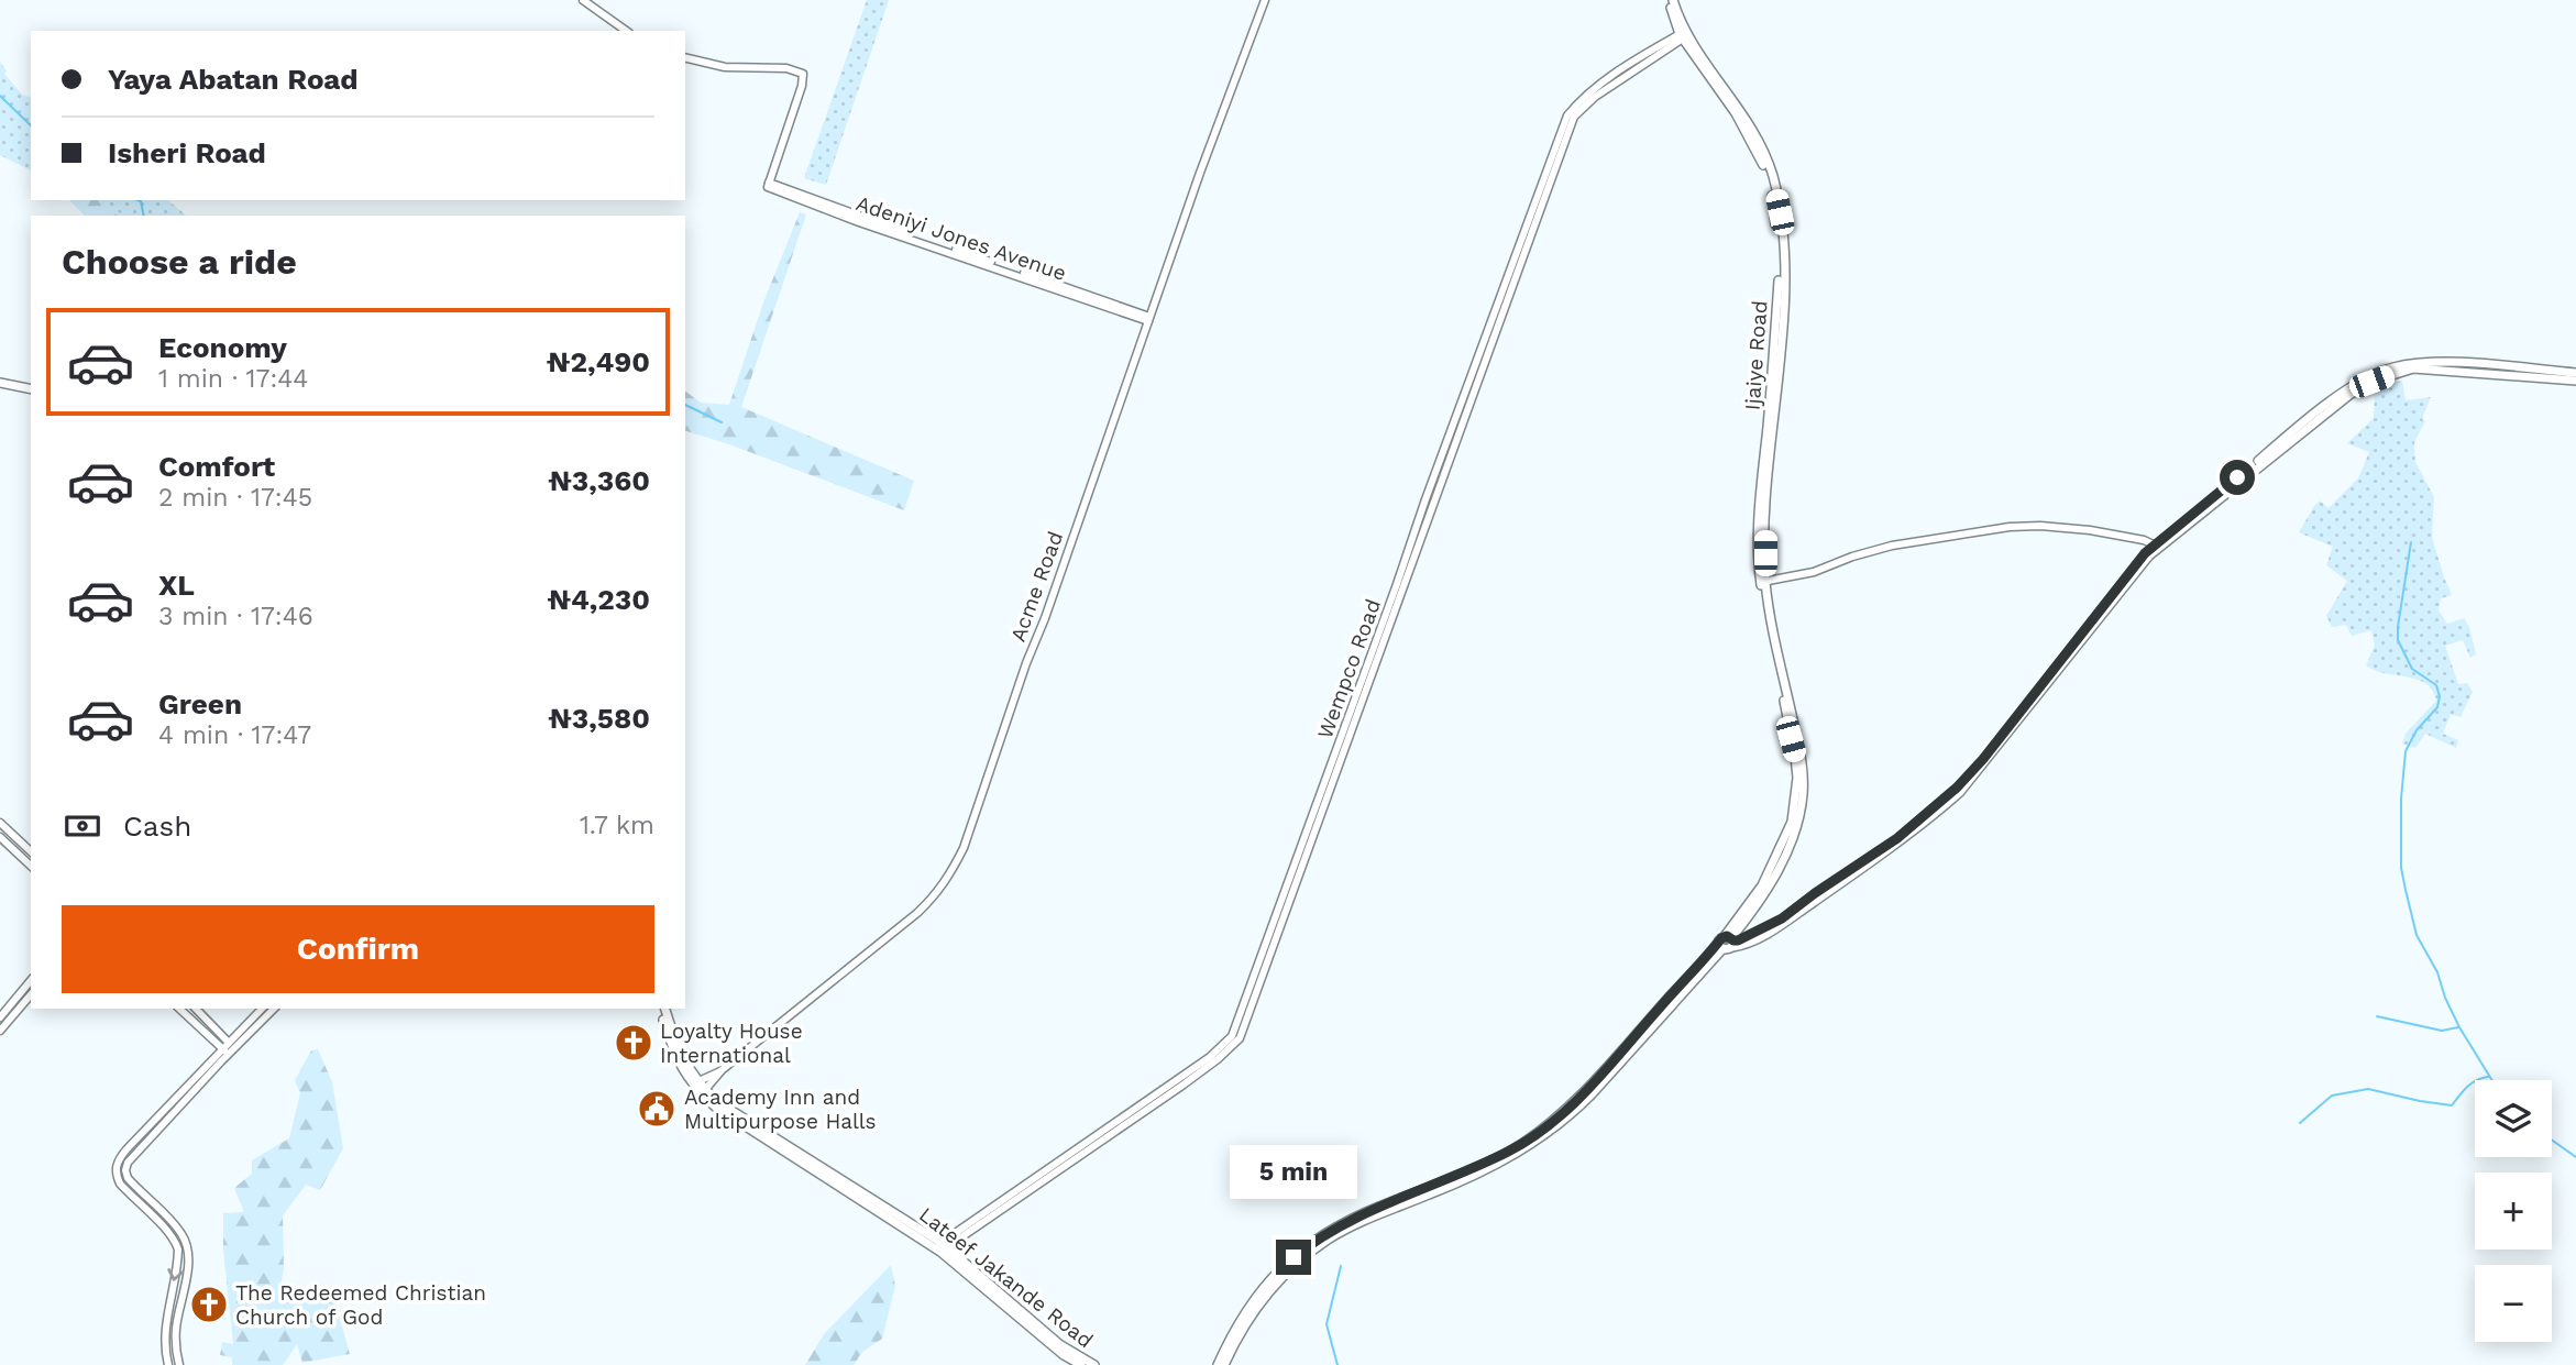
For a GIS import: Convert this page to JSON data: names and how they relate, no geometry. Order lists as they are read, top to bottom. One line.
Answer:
{"streets":{"main road":["Ijaiye Road","Lateef Jakande Road"],"street":["Adeniyi Jones Avenue","Acme Road","Wempco Road"]},"crossings":[["Adeniyi Jones Avenue","Acme Road"],["Ijaiye Road","Wempco Road"],["Acme Road","Lateef Jakande Road"],["Wempco Road","Lateef Jakande Road"]],"places":{"church":["Loyalty House International","The Redeemed Christian Church of God"],"public building":["Academy Inn and Multipurpose Halls"]},"page":{"banner":["Yaya Abatan Road","Isheri Road"],"heading":"Choose a ride","list":[{"name":"Economy","note":"1 min · 17:44","value":"₦2,490"},{"name":"Comfort","note":"2 min · 17:45","value":"₦3,360"},{"name":"XL","note":"3 min · 17:46","value":"₦4,230"},{"name":"Green","note":"4 min · 17:47","value":"₦3,580"}],"pay":["Cash","1.7 km"],"buttons":"Confirm","map_buttons":["+","−"],"bubble":"5 min"}}
